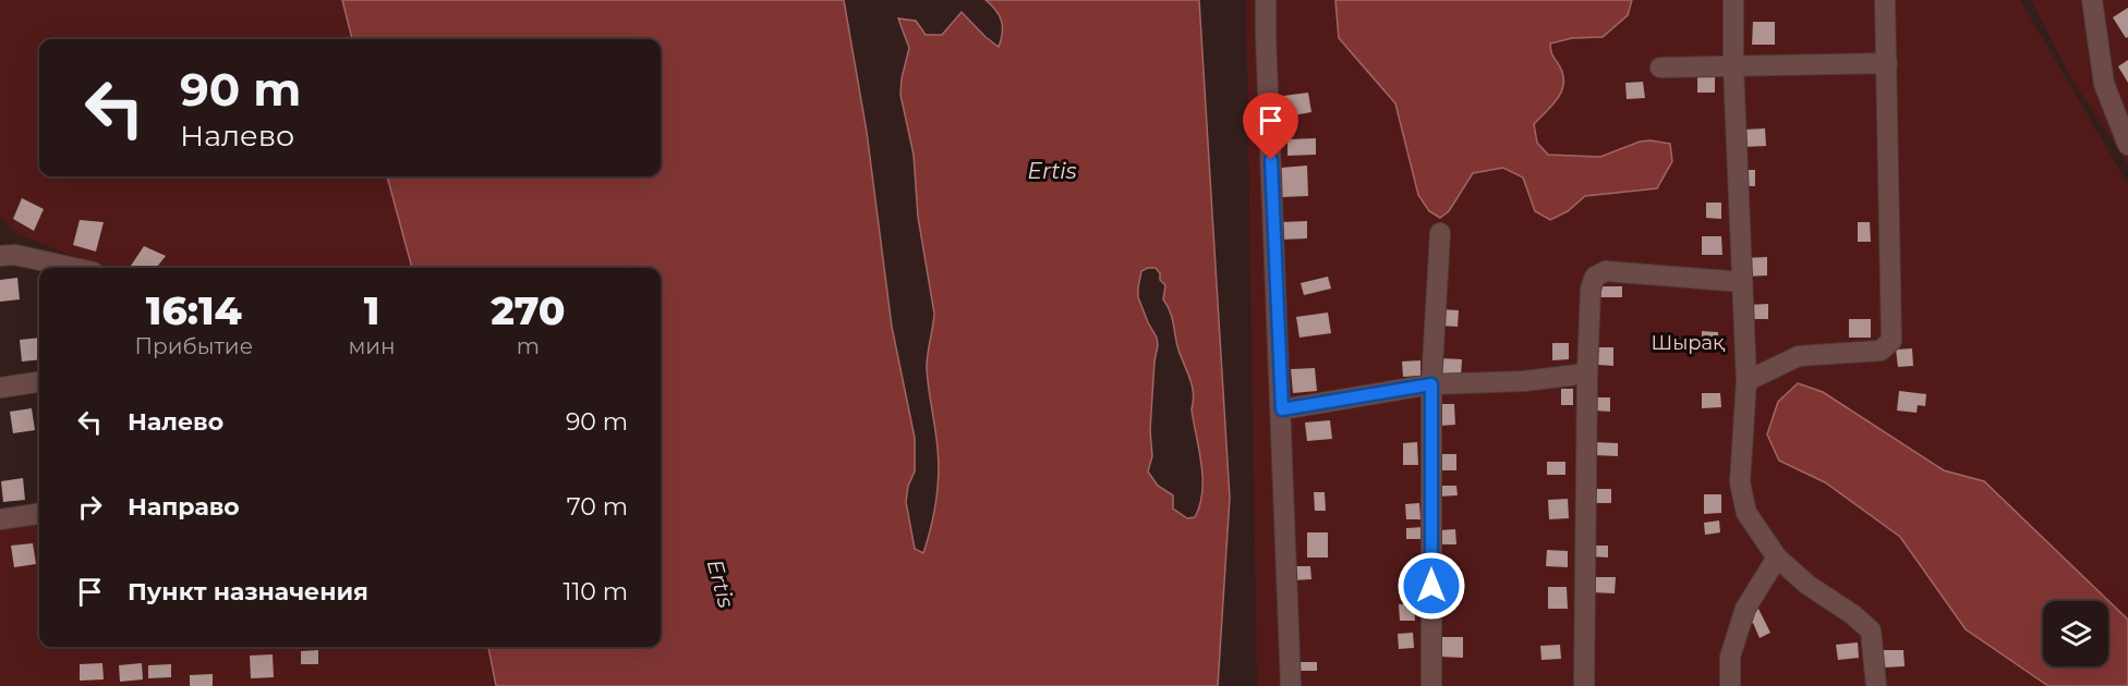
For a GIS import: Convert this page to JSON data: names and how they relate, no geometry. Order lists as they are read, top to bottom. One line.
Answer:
{"water":["Ertis"],"parks":["Шырақ"],"page":{"turn":["90 m","Налево"],"eta":["16:14","Прибытие","1","мин","270","m"],"list":[{"name":"Налево","value":"90 m"},{"name":"Направо","value":"70 m"},{"name":"Пункт назначения","value":"110 m"}]}}
